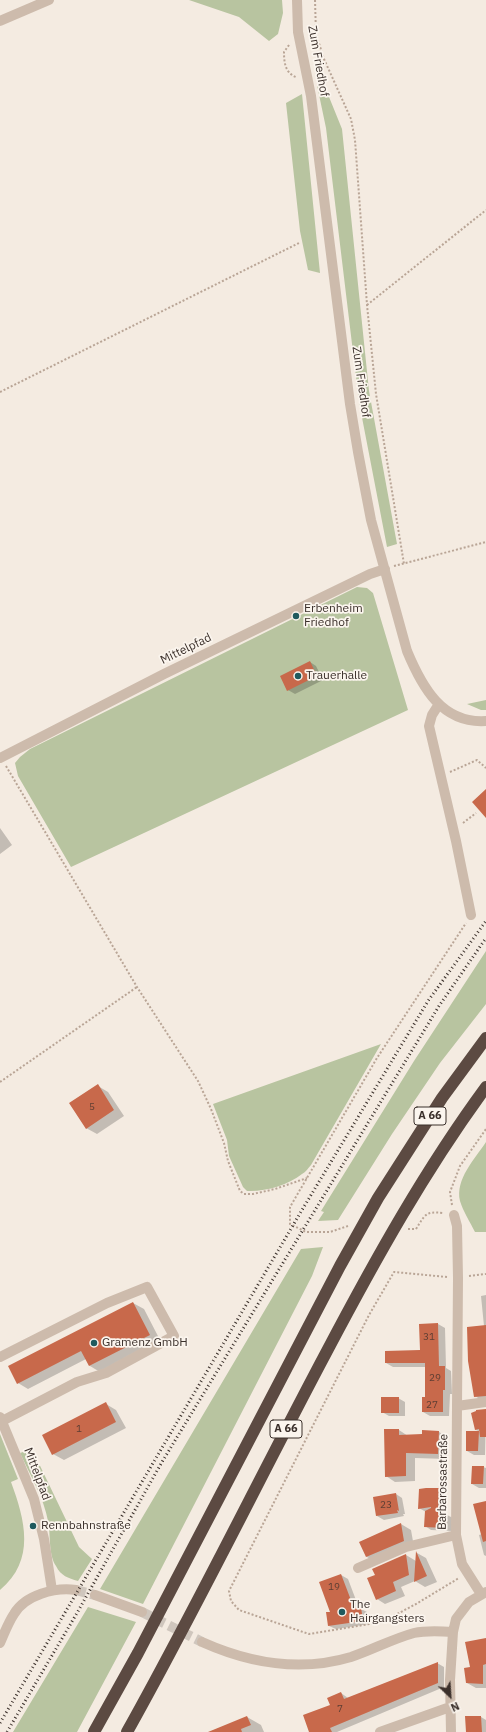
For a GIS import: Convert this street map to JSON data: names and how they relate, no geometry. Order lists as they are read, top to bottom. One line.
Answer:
{"streets":{"highway":["A 66"],"street":["Zum Friedhof","Mittelpfad","Barbarossastraße"]},"crossings":[["Zum Friedhof","Mittelpfad"]],"places":["Erbenheim Friedhof","Trauerhalle","Gramenz GmbH","Rennbahnstraße","The Hairgangsters"],"house_numbers":["5","31","29","27","1","23","19","7"],"north":"bottom right"}
